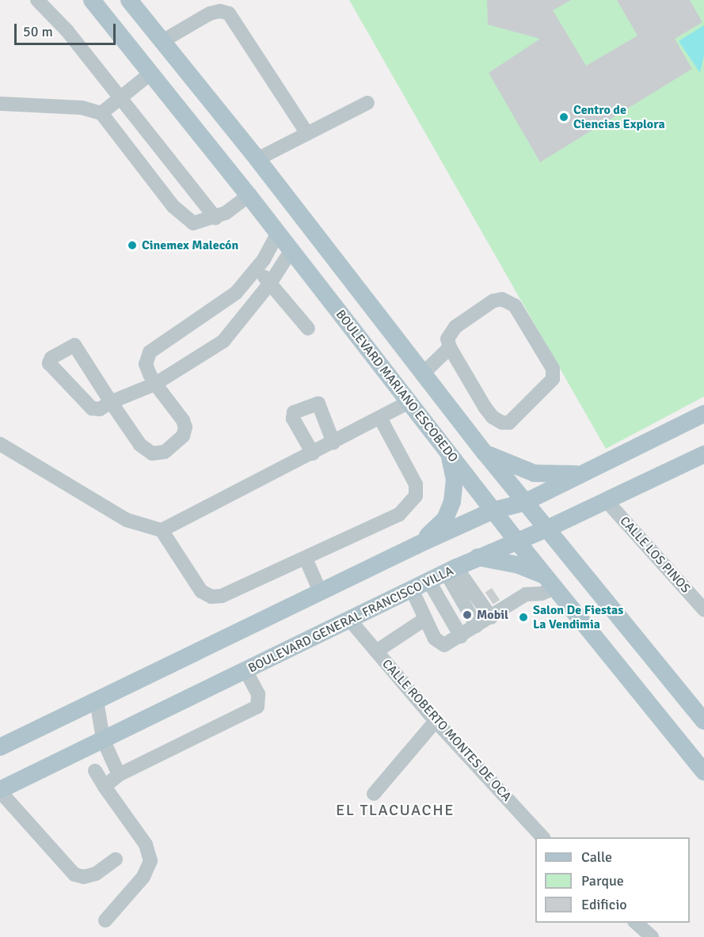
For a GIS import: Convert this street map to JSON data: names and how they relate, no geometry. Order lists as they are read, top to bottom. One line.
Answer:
{"streets":{"main road":["BOULEVARD MARIANO ESCOBEDO","BOULEVARD GENERAL FRANCISCO VILLA"],"street":["CALLE LOS PINOS","CALLE ROBERTO MONTES DE OCA"]},"crossings":[["BOULEVARD MARIANO ESCOBEDO","BOULEVARD GENERAL FRANCISCO VILLA"],["CALLE LOS PINOS","BOULEVARD GENERAL FRANCISCO VILLA"],["BOULEVARD GENERAL FRANCISCO VILLA","CALLE ROBERTO MONTES DE OCA"]],"districts":["EL TLACUACHE"],"places":["Centro de Ciencias Explora","Cinemex Malecón","Mobil","Salon De Fiestas La Vendimia"],"legend":["Calle","Parque","Edificio"],"scale_bar":"50 m"}
